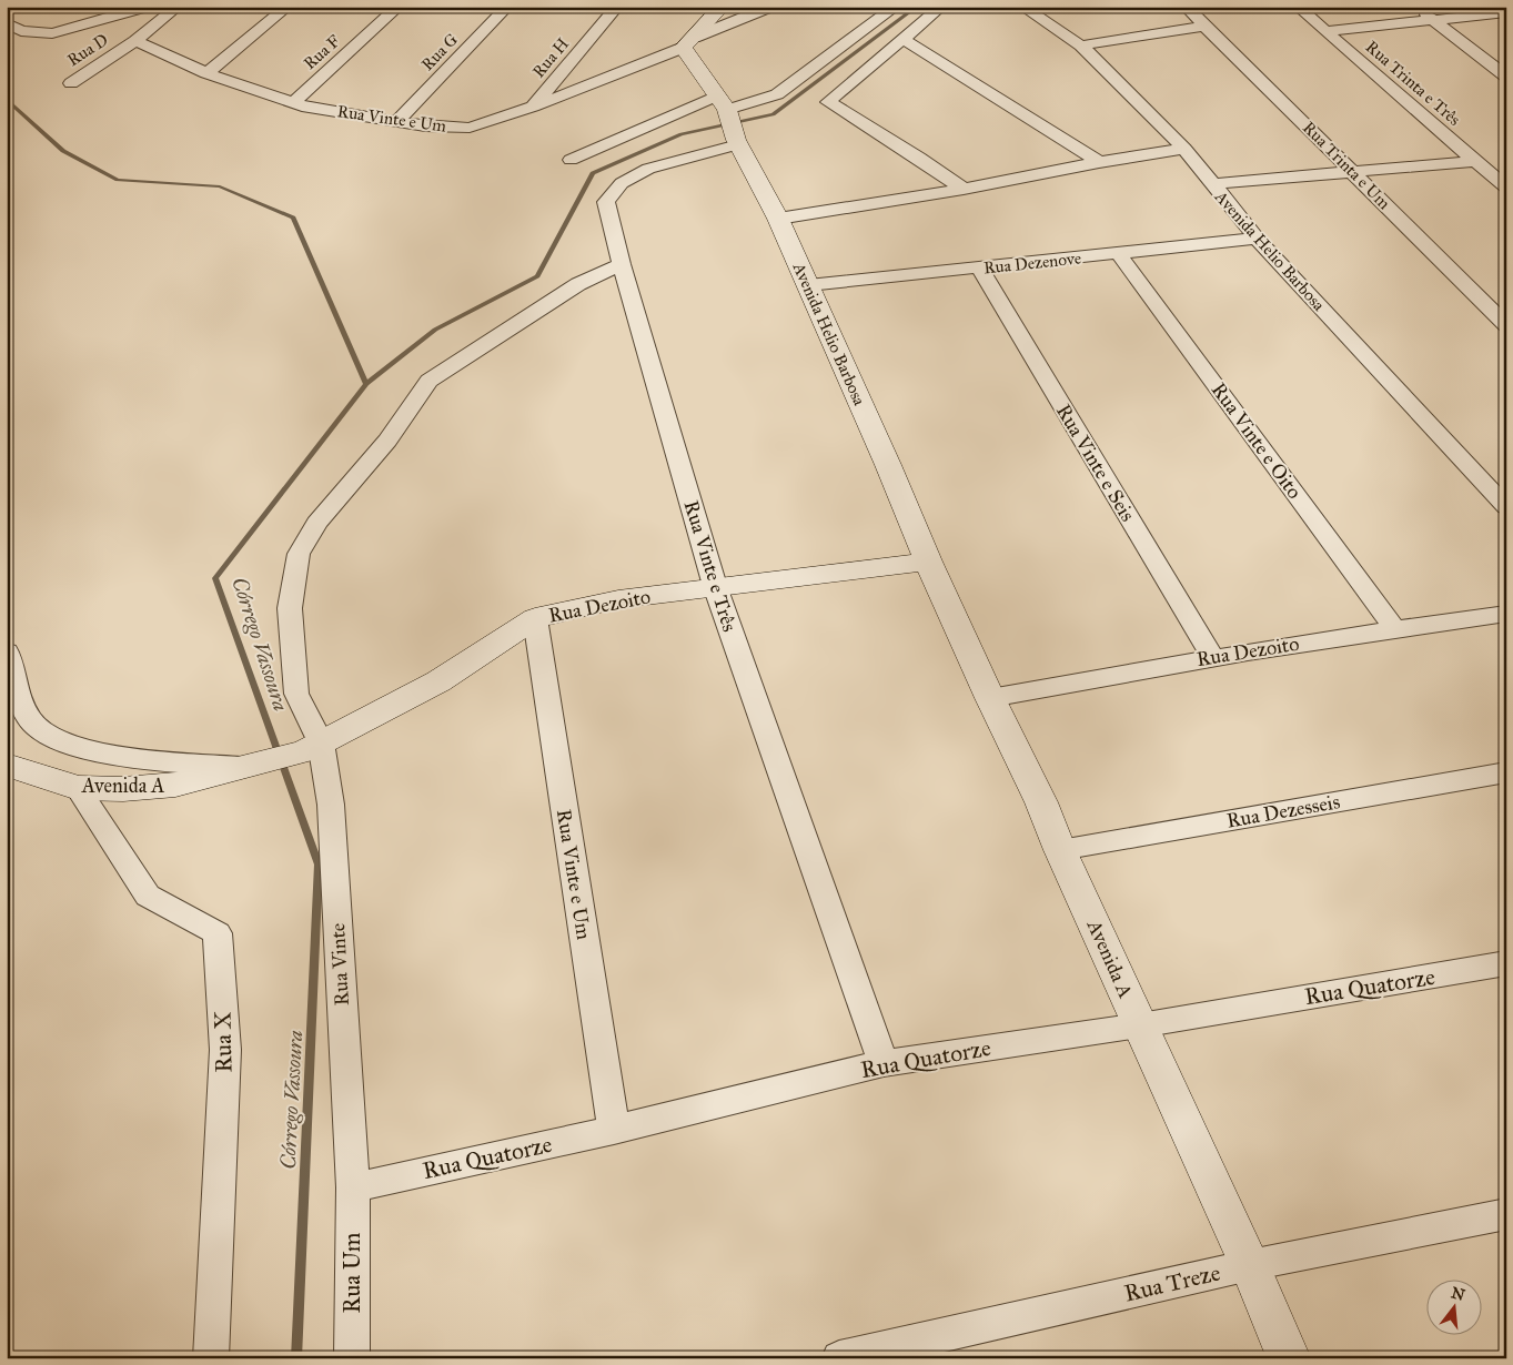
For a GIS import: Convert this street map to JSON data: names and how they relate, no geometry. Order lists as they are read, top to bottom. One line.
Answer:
{"streets":{"main road":["Avenida Helio Barbosa","Rua Dezoito","Avenida A"],"street":["Rua D","Rua F","Rua G","Rua H","Rua Trinta e Três","Rua Vinte e Um","Rua Trinta e Um","Rua Dezenove","Rua Vinte e Oito","Rua Vinte e Seis","Rua Vinte e Três","Rua Dezesseis","Rua Vinte","Rua Quatorze","Rua X","Rua Um","Rua Treze"]},"crossings":[["Rua D","Rua Vinte e Um"],["Rua F","Rua Vinte e Um"],["Rua G","Rua Vinte e Um"],["Rua H","Rua Vinte e Um"],["Rua Vinte e Um","Avenida Helio Barbosa"],["Rua Vinte e Um","Rua Dezoito"],["Rua Vinte e Um","Rua Quatorze"],["Avenida Helio Barbosa","Rua Dezenove"],["Avenida Helio Barbosa","Rua Vinte e Três"],["Avenida Helio Barbosa","Rua Dezoito"],["Avenida Helio Barbosa","Avenida A"],["Rua Dezenove","Rua Vinte e Oito"],["Rua Dezenove","Rua Vinte e Seis"],["Rua Vinte e Oito","Rua Dezoito"],["Rua Vinte e Seis","Rua Dezoito"],["Rua Vinte e Três","Rua Dezoito"],["Rua Vinte e Três","Rua Vinte"],["Rua Vinte e Três","Rua Quatorze"],["Rua Dezoito","Avenida A"],["Rua Dezoito","Rua Vinte"],["Avenida A","Rua Dezesseis"],["Avenida A","Rua Quatorze"],["Avenida A","Rua X"],["Avenida A","Rua Treze"],["Rua Vinte","Rua Quatorze"],["Rua Vinte","Rua Um"],["Rua Quatorze","Rua Um"]],"water":["Córrego Vassoura"],"north":"top"}
